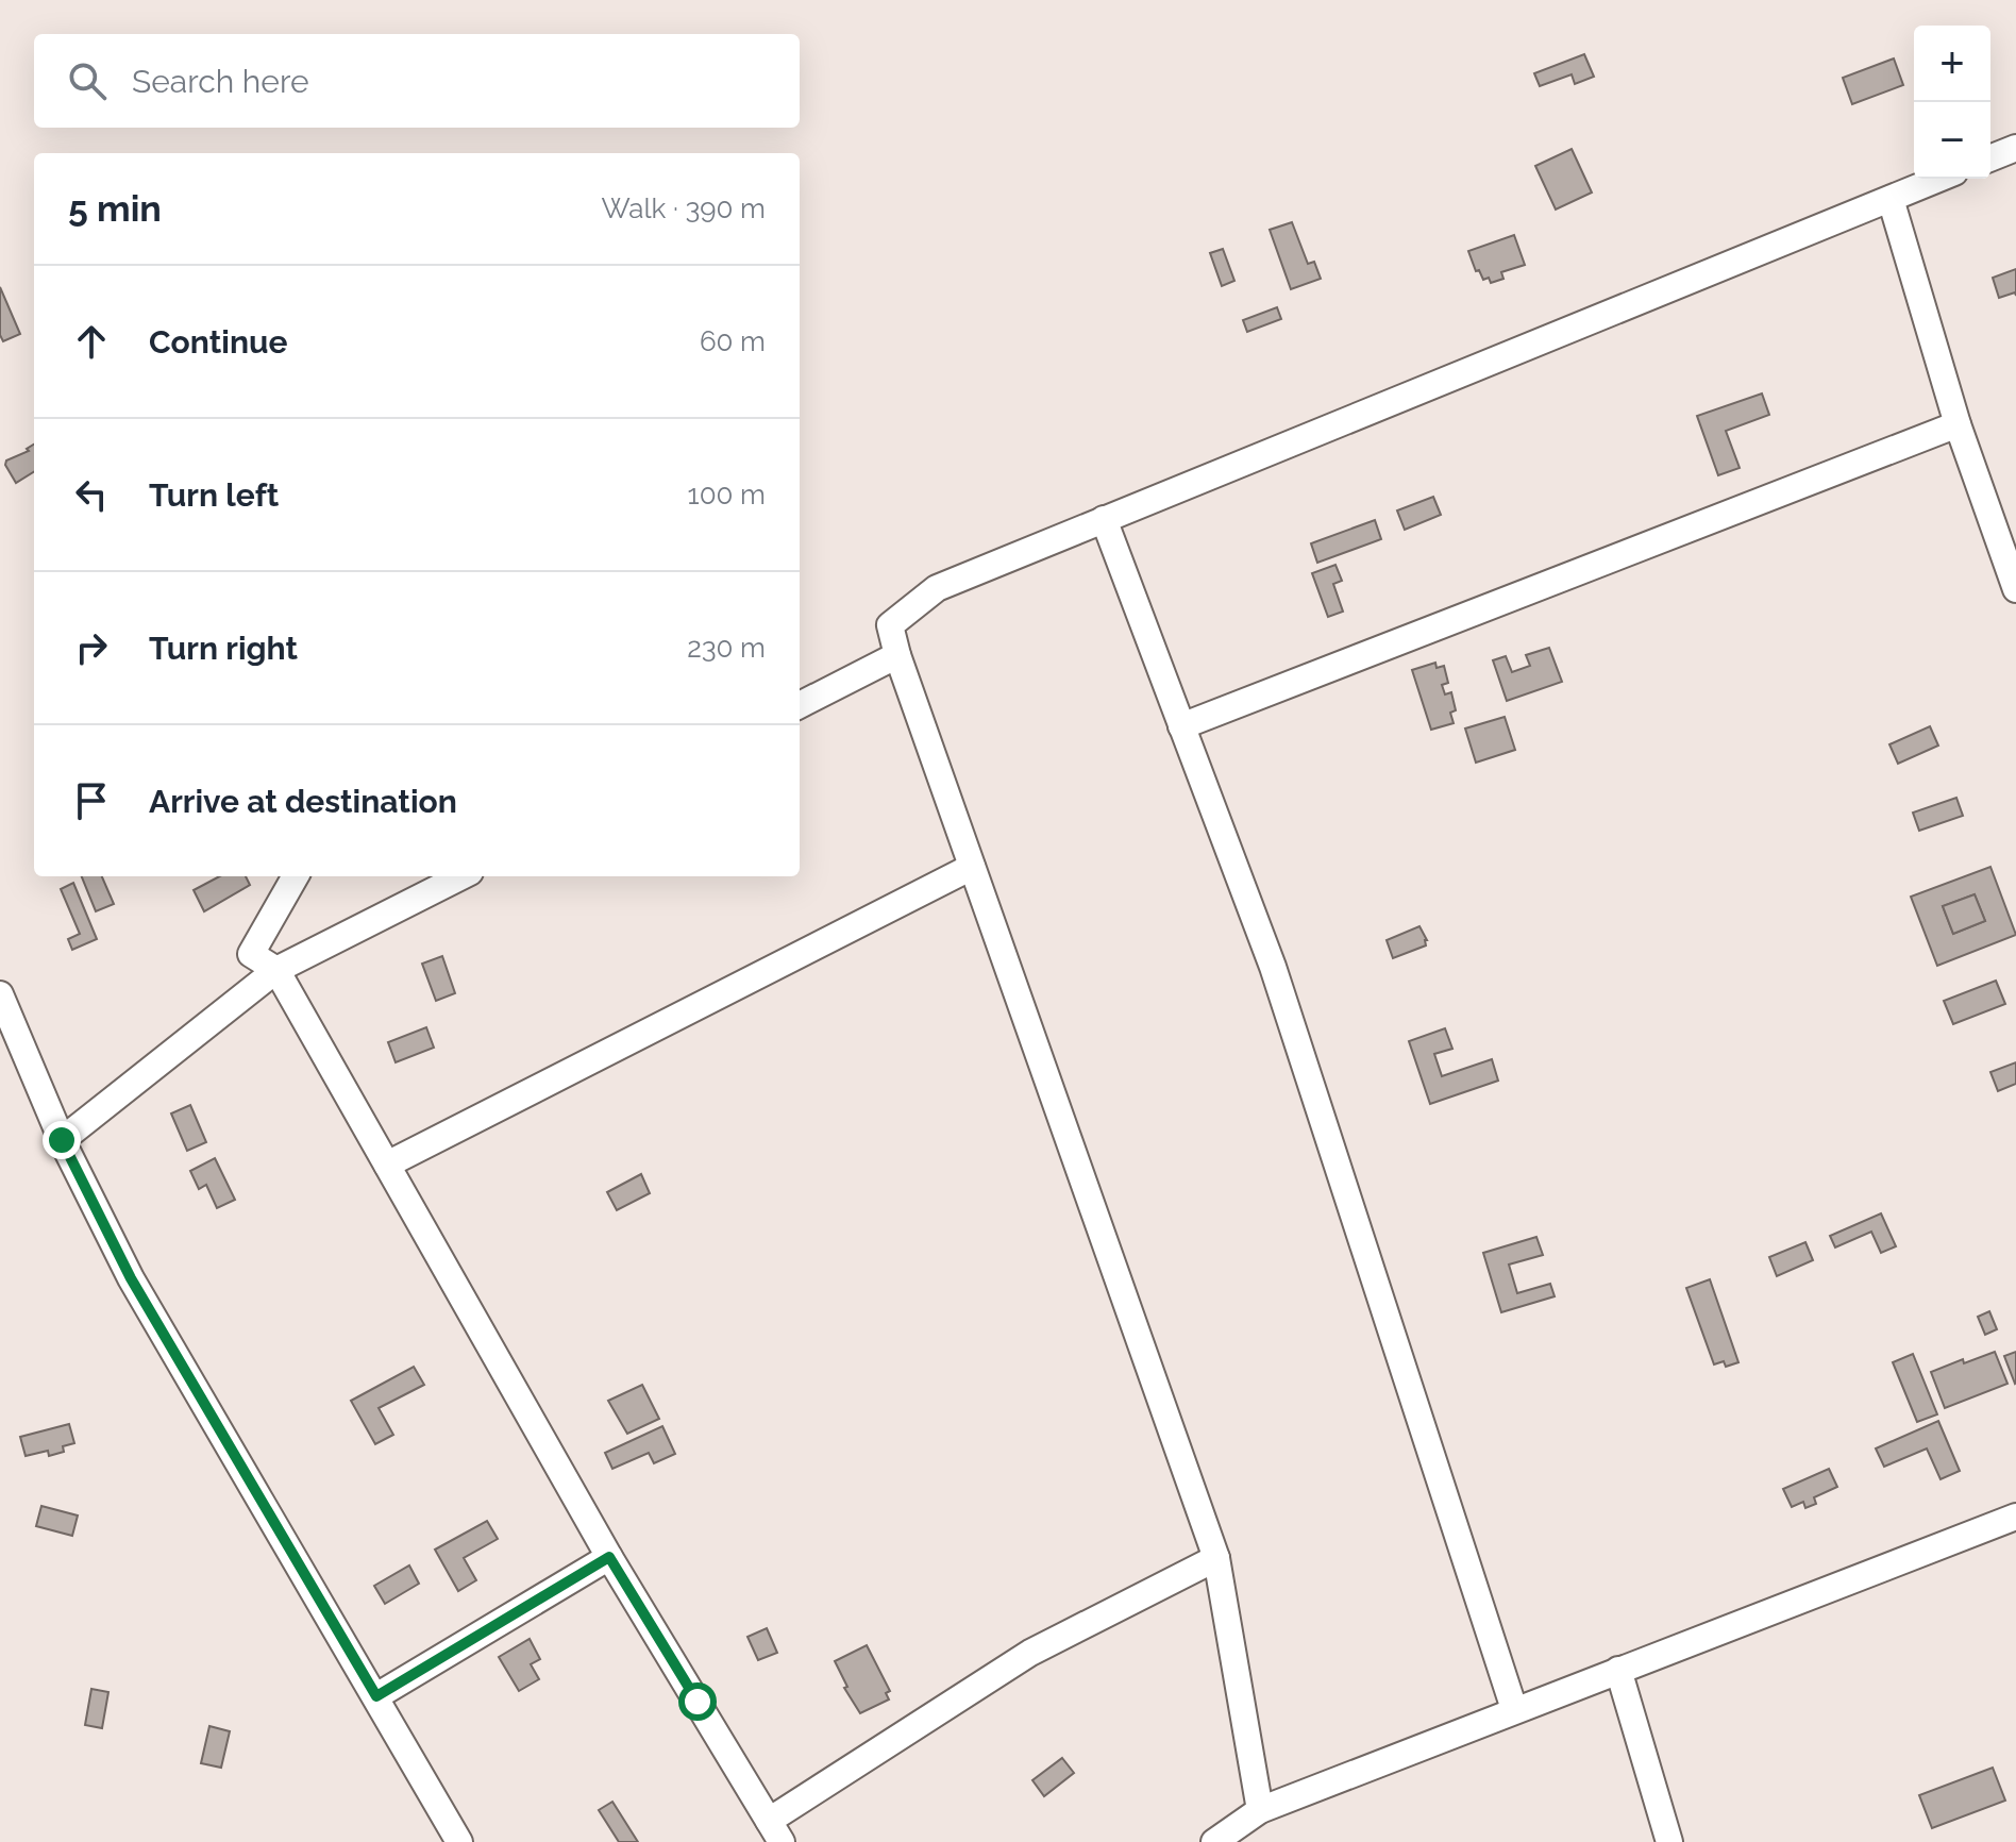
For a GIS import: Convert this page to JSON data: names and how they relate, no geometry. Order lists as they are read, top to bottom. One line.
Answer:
{"page":{"map_buttons":["+","−"],"search":"Search here","heading":["5 min","Walk · 390 m"],"list":[["Continue","60 m"],["Turn left","100 m"],["Turn right","230 m"],"Arrive at destination"]}}
